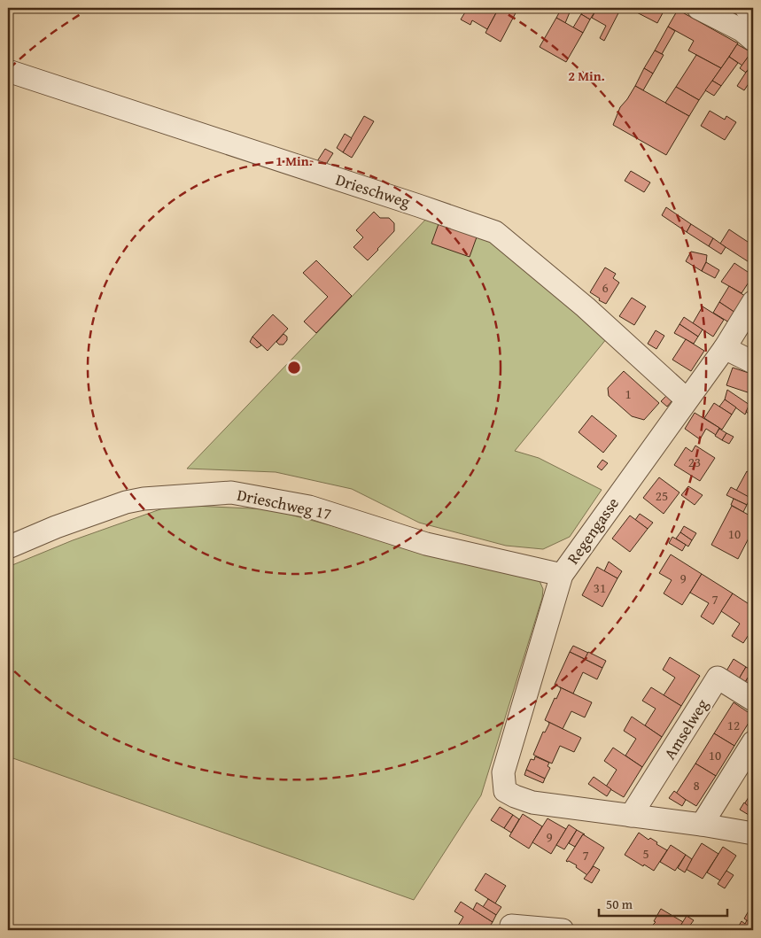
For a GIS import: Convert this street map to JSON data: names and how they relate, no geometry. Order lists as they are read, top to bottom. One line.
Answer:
{"streets":{"street":["Drieschweg","Drieschweg 17","Regengasse","Amselweg"]},"crossings":[["Drieschweg","Regengasse"],["Drieschweg 17","Regengasse"],["Regengasse","Amselweg"]],"house_numbers":["6","1","23","25","10","9","31","7","12","10","8","9","5","7"],"scale_bar":"50 m","rings":["2 Min.","1 Min."]}
